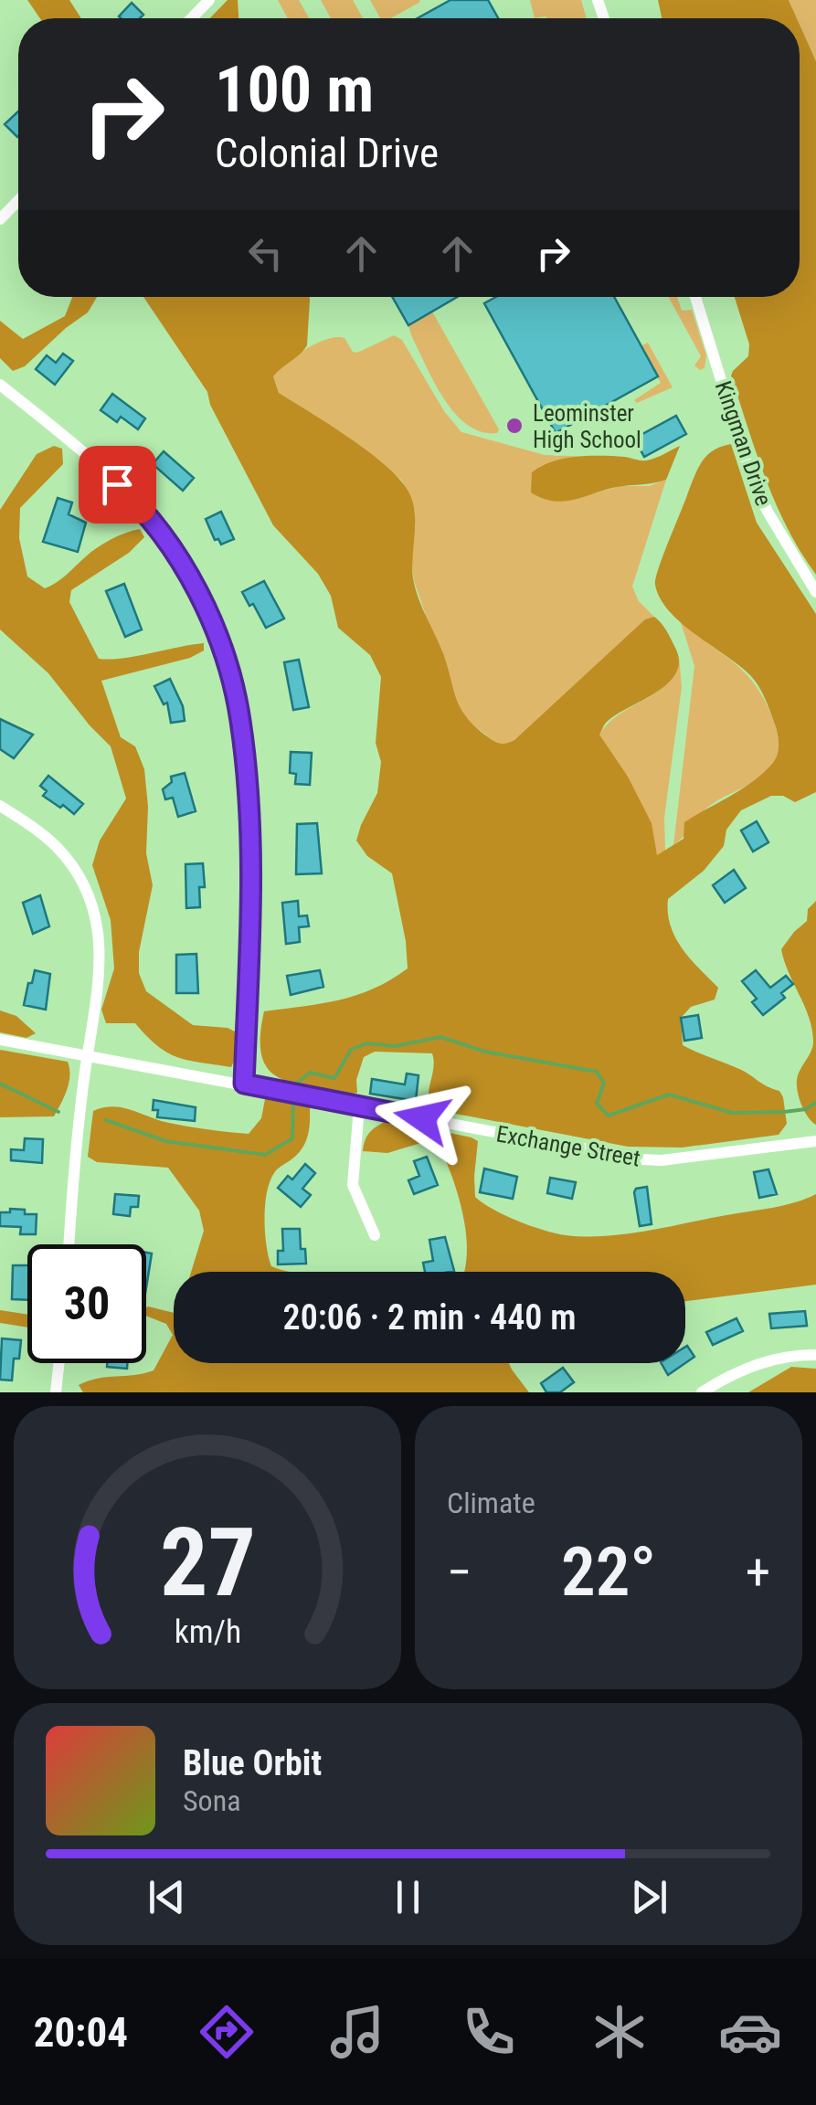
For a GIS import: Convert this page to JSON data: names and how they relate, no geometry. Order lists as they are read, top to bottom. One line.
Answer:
{"streets":{"street":["Kingman Drive","Exchange Street"]},"places":["Leominster High School"],"page":{"turn":["100 m","Colonial Drive"],"limit":"30","trip":"20:06 · 2 min · 440 m","tile":"Climate","heat":["−","22°","+"],"song":["Blue Orbit","Sona"],"tabs":"20:04","gauge":["27","km/h"]}}
